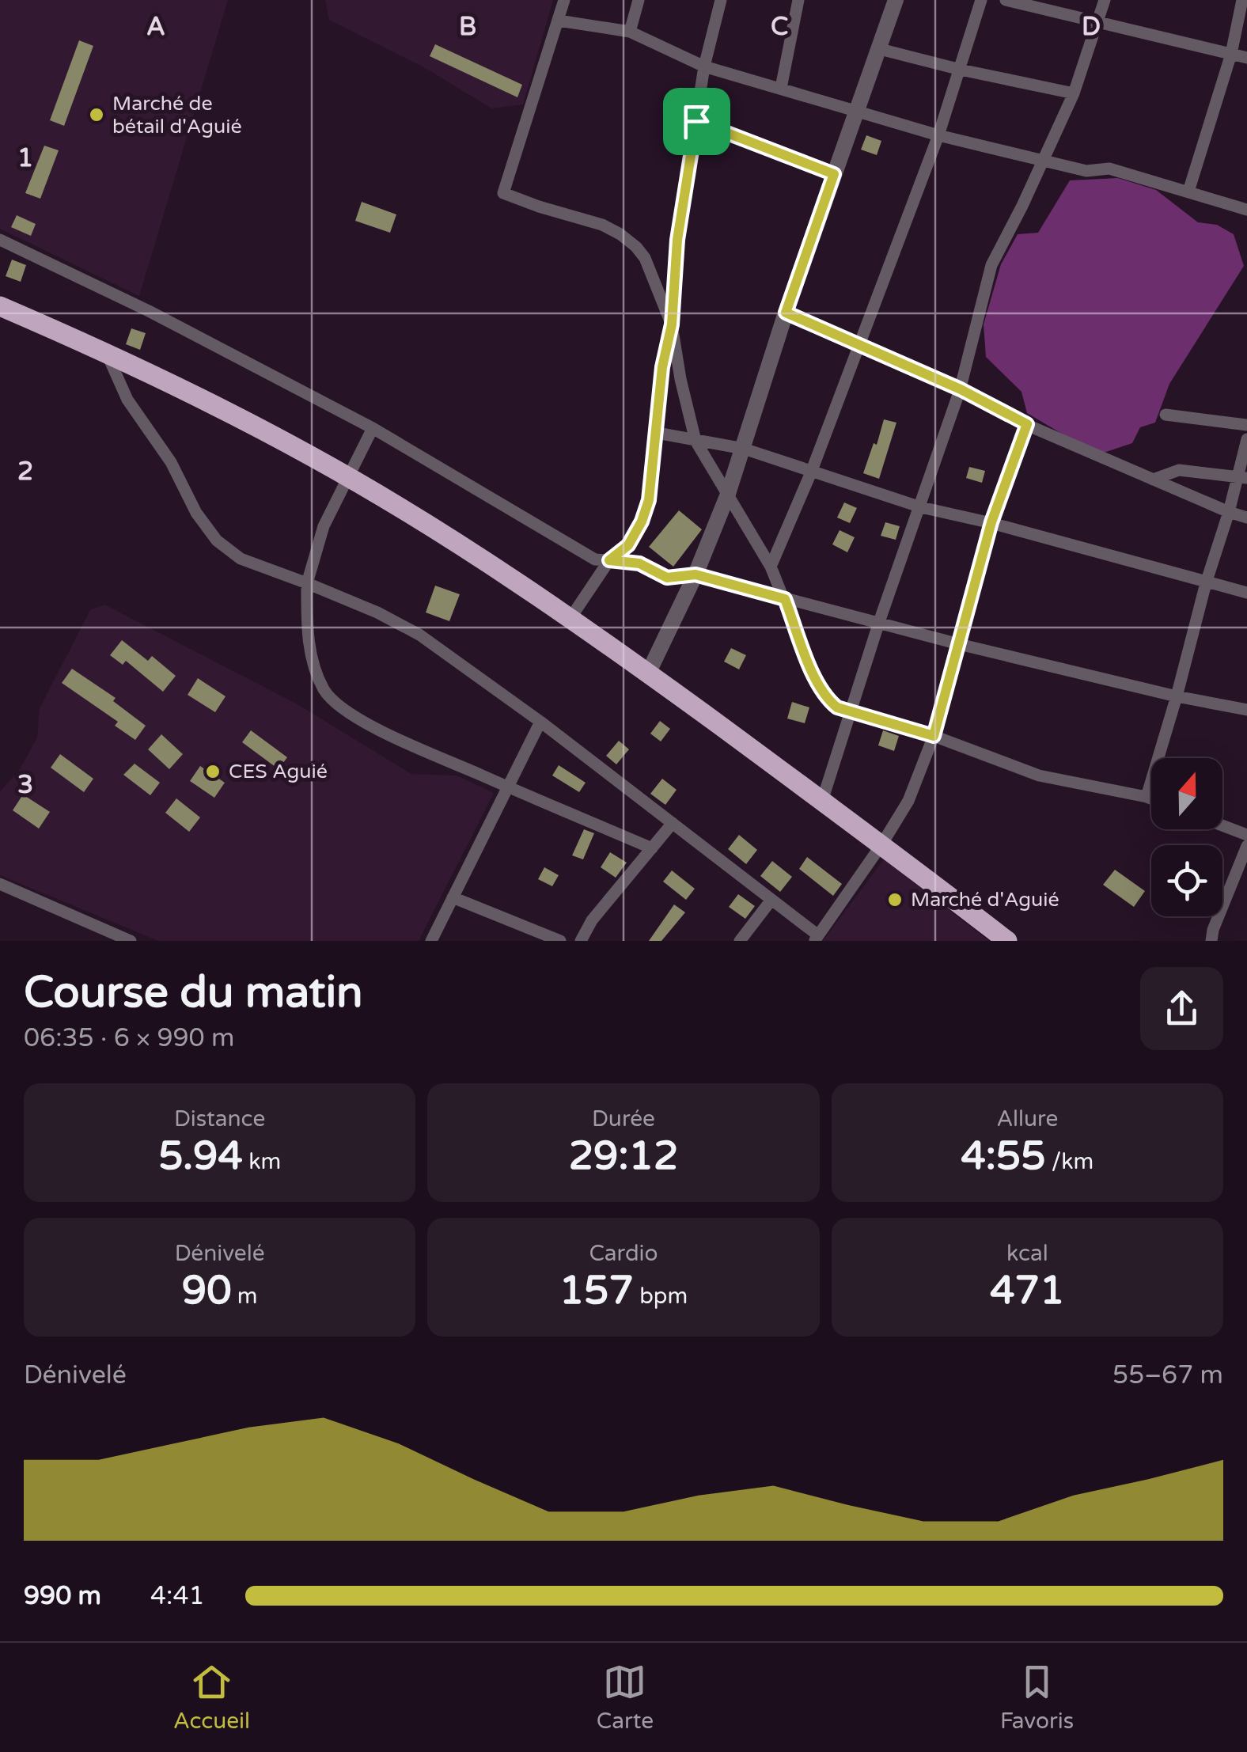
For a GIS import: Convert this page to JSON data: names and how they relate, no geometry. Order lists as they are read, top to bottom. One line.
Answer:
{"places":["Marché de bétail d'Aguié","CES Aguié","Marché d'Aguié"],"north":"top","page":{"heading":["Course du matin","06:35 · 6 × 990 m"],"stats":[["Distance","5.94 km"],["Durée","29:12"],["Allure","4:55 /km"],["Dénivelé","90 m"],["Cardio","157 bpm"],["kcal","471"]],"chart":["Dénivelé","55–67 m"],"list":[{"name":"990 m","note":"4:41"}],"tabs":["Accueil","Carte","Favoris"]},"grid":{"columns":["A","B","C","D"],"rows":["1","2","3"]}}
